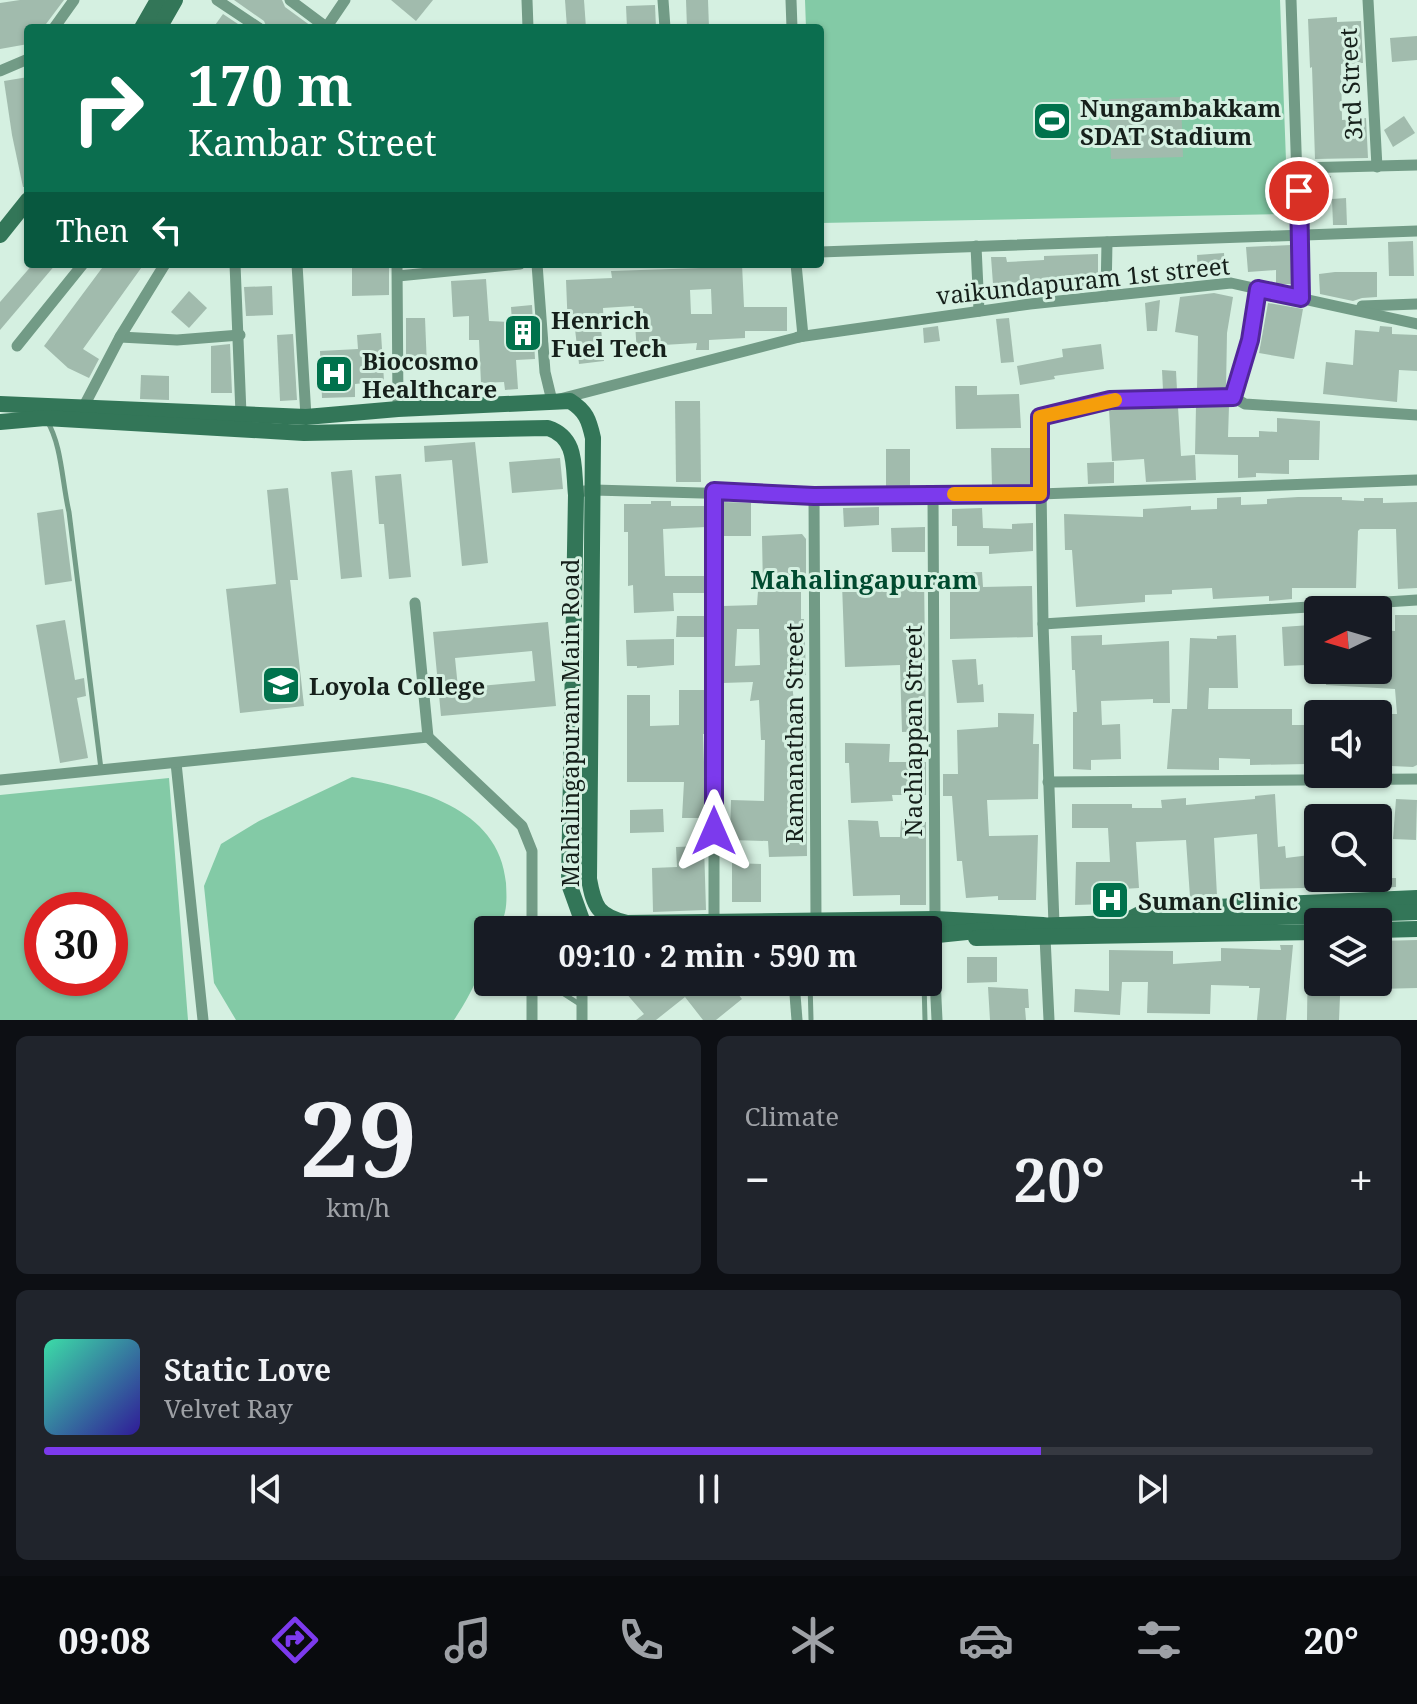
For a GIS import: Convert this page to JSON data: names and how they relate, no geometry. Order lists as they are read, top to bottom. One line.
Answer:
{"streets":{"main road":["Mahalingapuram Main Road"],"street":["3rd Street","vaikundapuram 1st street","Nachiappan Street","Ramanathan Street"]},"crossings":[["vaikundapuram 1st street","Mahalingapuram Main Road"]],"districts":["Mahalingapuram"],"places":{"sports":["Nungambakkam SDAT Stadium"],"building":["Henrich Fuel Tech"],"hospital":["Biocosmo Healthcare","Suman Clinic"],"school or university":["Loyola College"]},"north":"left","page":{"turn":["170 m","Kambar Street"],"then":"Then","limit":"30","trip":"09:10 · 2 min · 590 m","tile":[["29","km/h"],"Climate"],"heat":["−","20°","+"],"song":["Static Love","Velvet Ray"],"tabs":["09:08","20°"]}}
